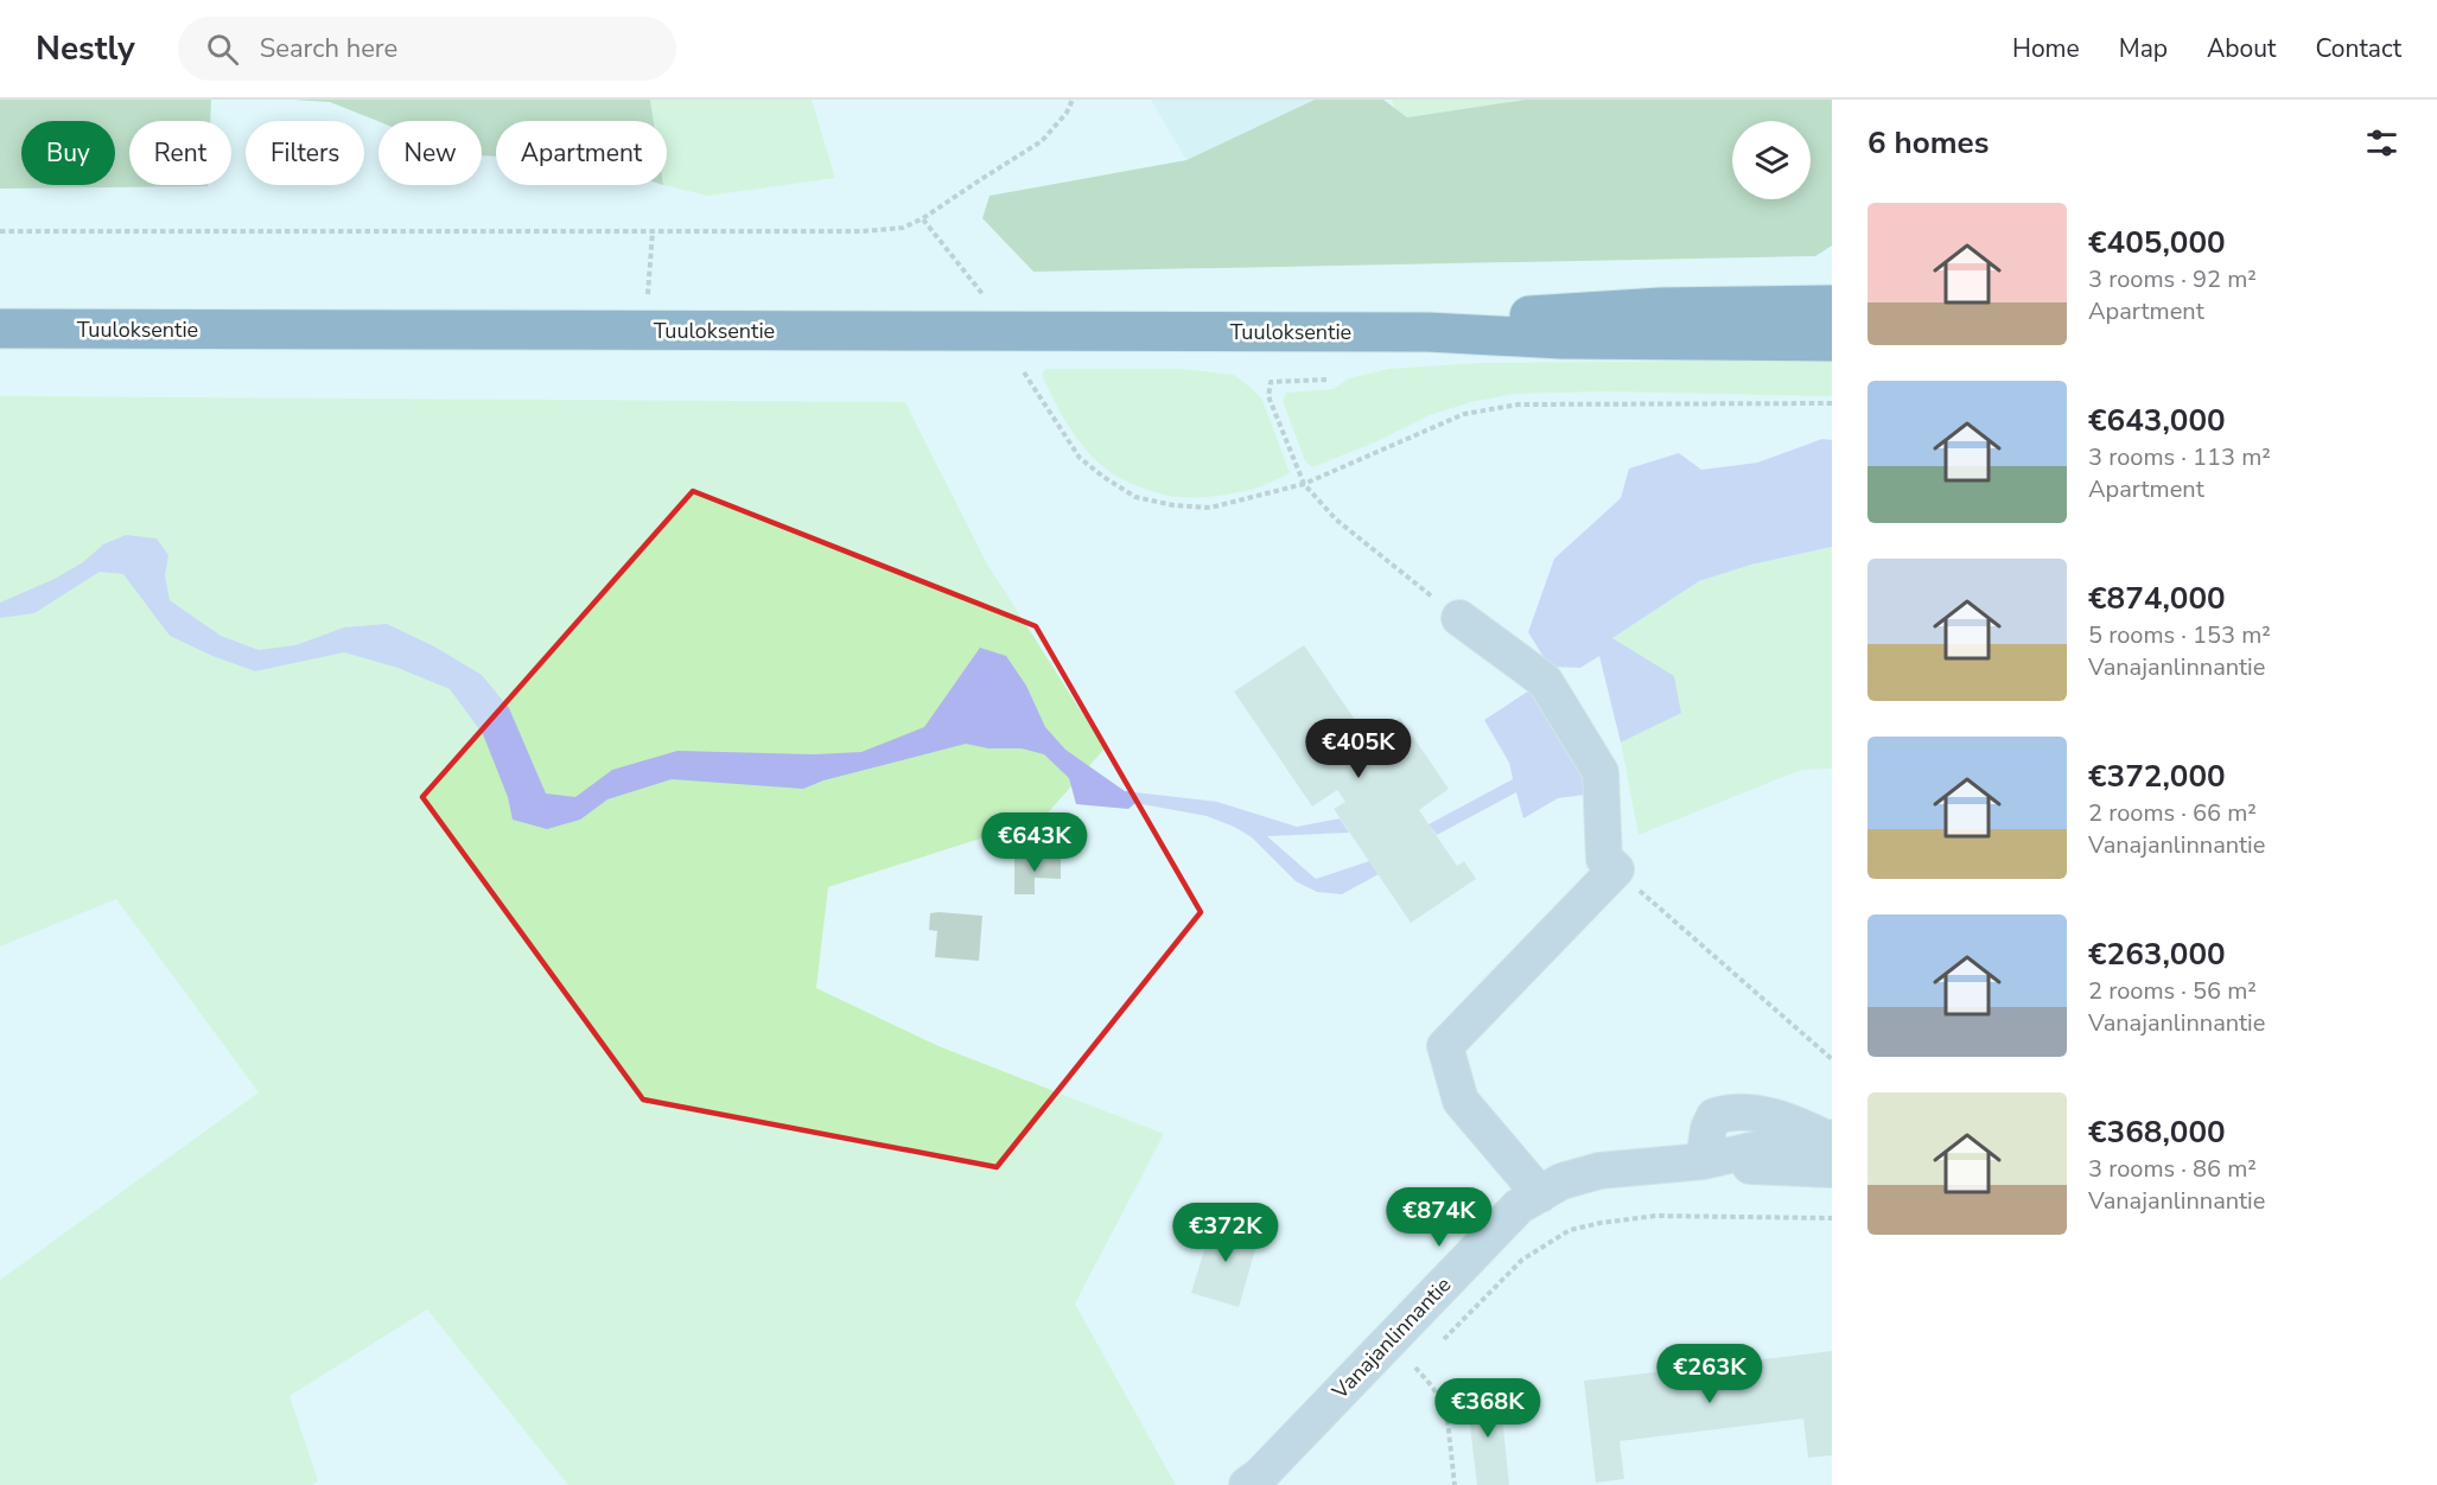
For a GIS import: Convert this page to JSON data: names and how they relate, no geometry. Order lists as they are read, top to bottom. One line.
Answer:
{"streets":{"highway":["Tuuloksentie"],"street":["Vanajanlinnantie"]},"page":{"header":"Nestly","search":"Search here","nav":["Home","Map","About","Contact"],"heading":"6 homes","chip":["Buy","Rent","Filters","New","Apartment"],"list":[{"name":"€405,000","note":"3 rooms · 92 m² · Apartment"},{"name":"€643,000","note":"3 rooms · 113 m² · Apartment"},{"name":"€874,000","note":"5 rooms · 153 m² · Vanajanlinnantie"},{"name":"€372,000","note":"2 rooms · 66 m² · Vanajanlinnantie"},{"name":"€263,000","note":"2 rooms · 56 m² · Vanajanlinnantie"},{"name":"€368,000","note":"3 rooms · 86 m² · Vanajanlinnantie"}],"price":["€405K","€643K","€874K","€372K","€263K","€368K"]}}
